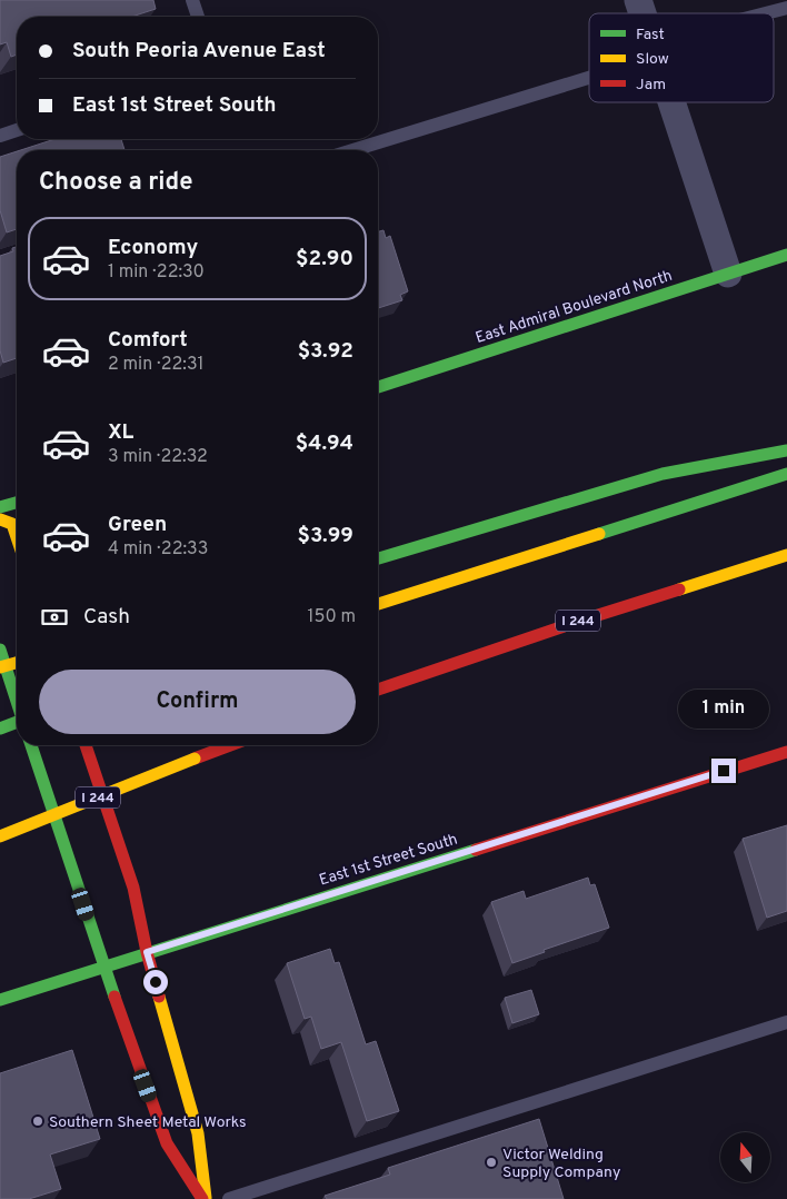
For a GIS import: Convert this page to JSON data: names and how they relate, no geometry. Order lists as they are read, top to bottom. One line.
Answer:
{"streets":{"main road":["East Admiral Boulevard North","I 244","East 1st Street South"]},"places":["Southern Sheet Metal Works","Victor Welding Supply Company"],"legend":["Fast","Slow","Jam"],"north":"top","page":{"banner":["South Peoria Avenue East","East 1st Street South"],"heading":"Choose a ride","list":[{"name":"Economy","note":"1 min · 22:30","value":"$2.90"},{"name":"Comfort","note":"2 min · 22:31","value":"$3.92"},{"name":"XL","note":"3 min · 22:32","value":"$4.94"},{"name":"Green","note":"4 min · 22:33","value":"$3.99"}],"pay":["Cash","150 m"],"buttons":"Confirm","bubble":"1 min"}}
